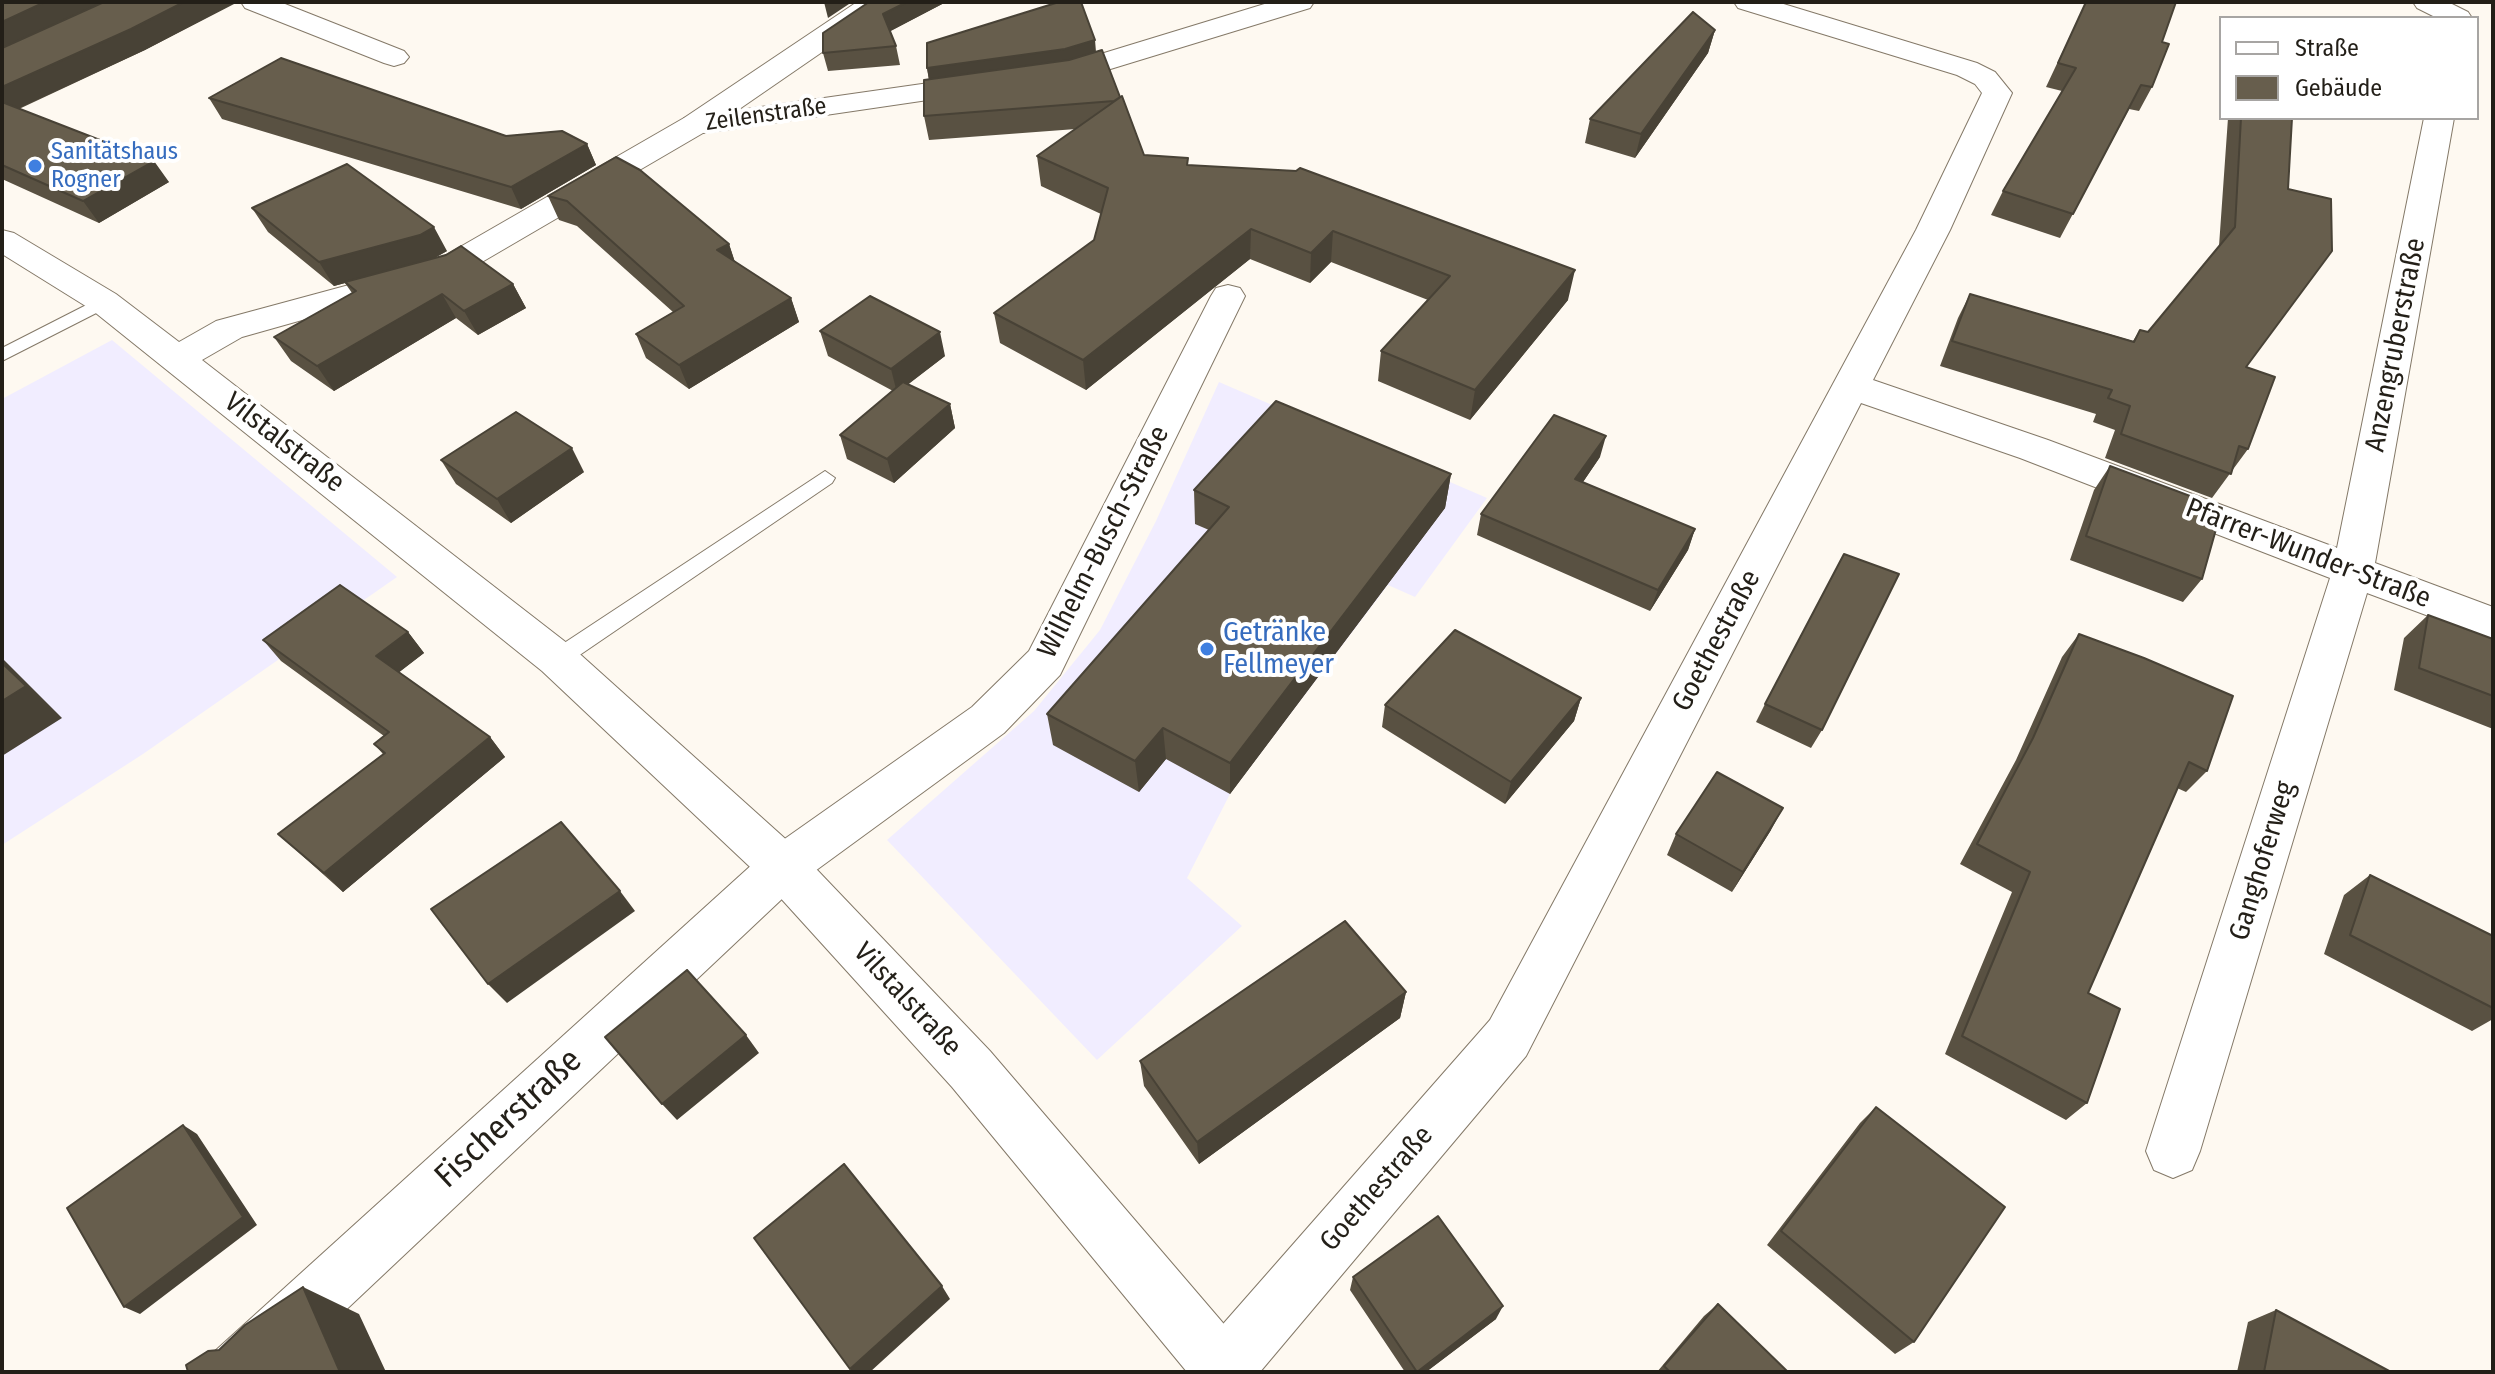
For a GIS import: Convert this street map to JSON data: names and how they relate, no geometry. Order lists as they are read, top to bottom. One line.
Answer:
{"streets":{"street":["Zeilenstraße","Anzengruberstraße","Vilstalstraße","Wilhelm-Busch-Straße","Pfarrer-Wunder-Straße","Goethestraße","Ganghoferweg","Fischerstraße"]},"crossings":[["Zeilenstraße","Vilstalstraße"],["Anzengruberstraße","Pfarrer-Wunder-Straße"],["Anzengruberstraße","Ganghoferweg"],["Vilstalstraße","Wilhelm-Busch-Straße"],["Vilstalstraße","Goethestraße"],["Vilstalstraße","Fischerstraße"],["Wilhelm-Busch-Straße","Fischerstraße"],["Pfarrer-Wunder-Straße","Goethestraße"],["Pfarrer-Wunder-Straße","Ganghoferweg"]],"places":["Sanitätshaus Rogner","Getränke Fellmeyer"],"legend":["Straße","Gebäude"]}
